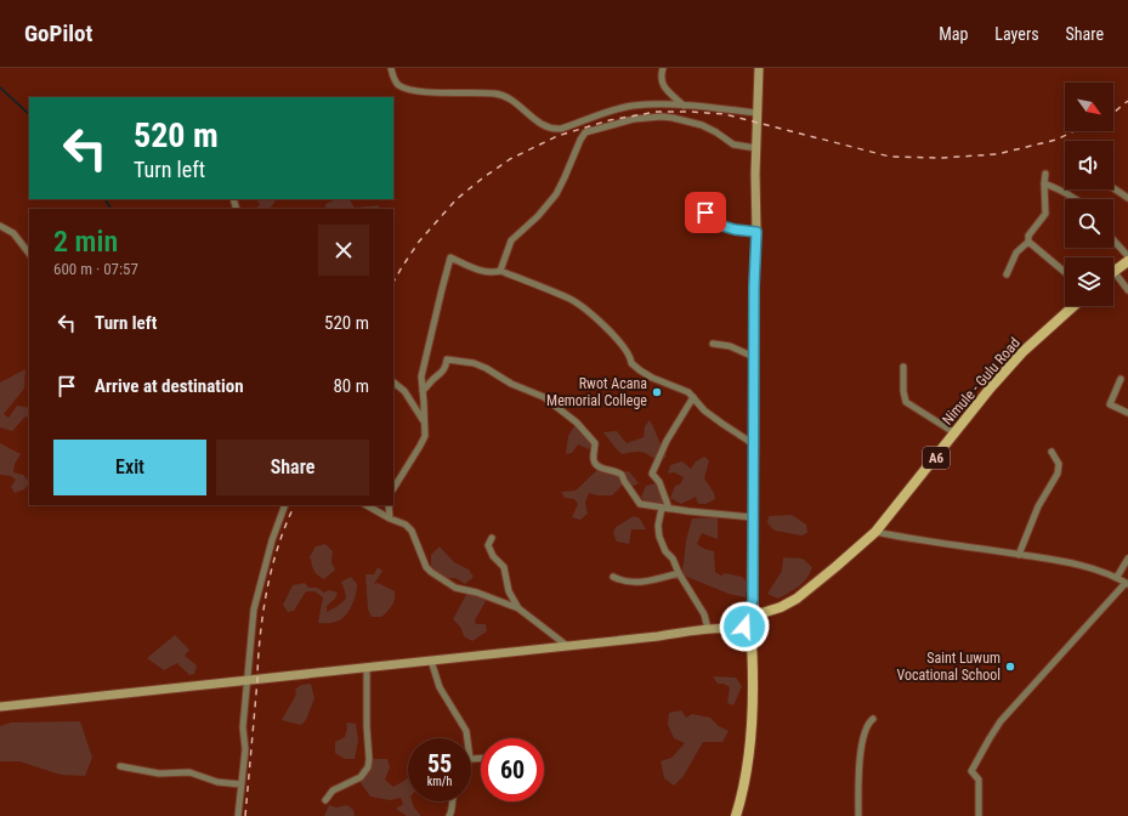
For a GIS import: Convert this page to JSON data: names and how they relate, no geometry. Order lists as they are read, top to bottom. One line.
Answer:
{"streets":{"main road":["Nimule - Gulu Road","A6"]},"places":["Rwot Acana Memorial College","Saint Luwum Vocational School"],"north":"bottom right","page":{"header":"GoPilot","nav":["Map","Layers","Share"],"turn":["520 m","Turn left"],"heading":["2 min","600 m · 07:57"],"list":[{"name":"Turn left","value":"520 m"},{"name":"Arrive at destination","value":"80 m"}],"buttons":["Exit","Share"],"speed":"55 km/h","limit":"60"}}
